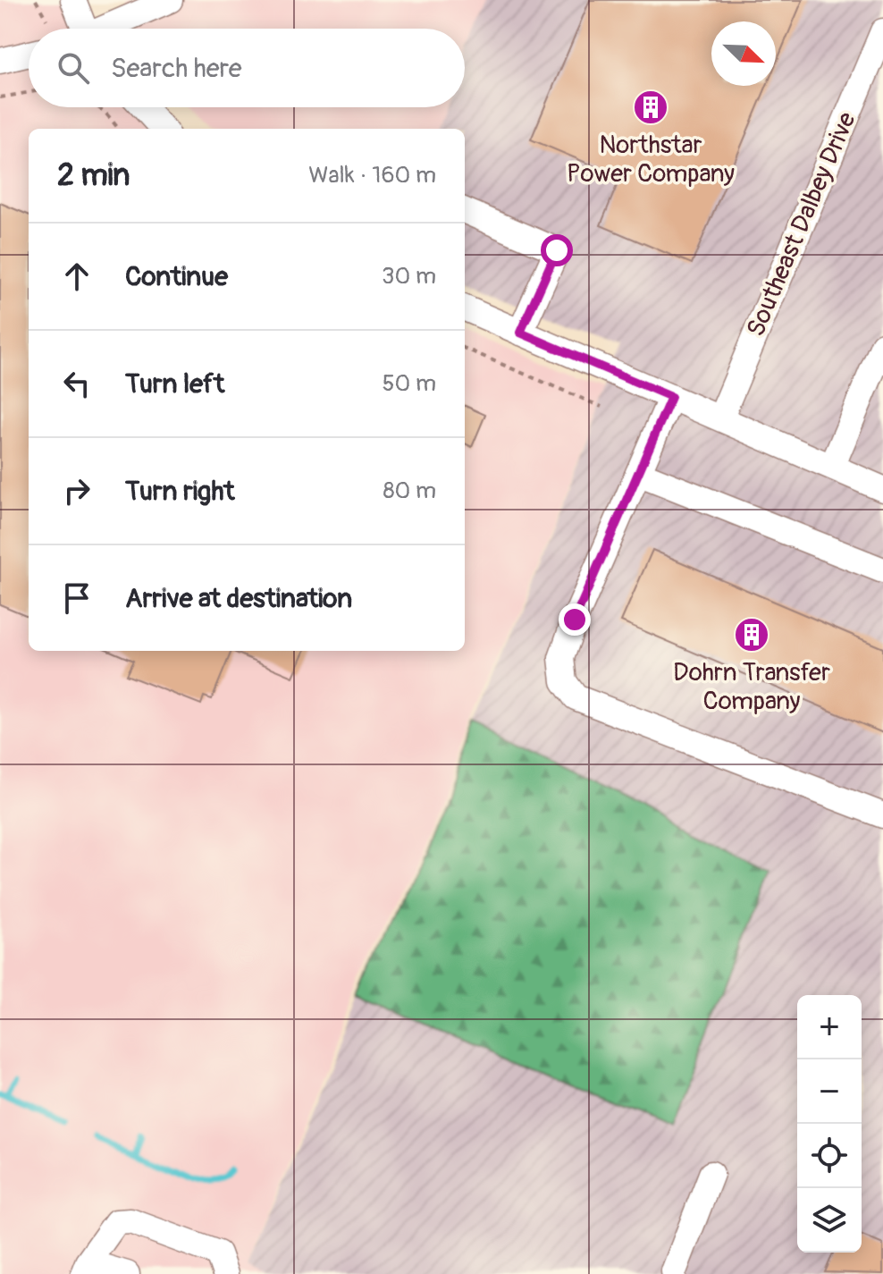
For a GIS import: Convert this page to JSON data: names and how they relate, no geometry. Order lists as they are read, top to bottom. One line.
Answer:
{"streets":{"street":["Southeast Dalbey Drive"]},"places":{"building":["Northstar Power Company","Dohrn Transfer Company"]},"north":"bottom right","page":{"search":"Search here","heading":["2 min","Walk · 160 m"],"list":[["Continue","30 m"],["Turn left","50 m"],["Turn right","80 m"],"Arrive at destination"],"map_buttons":["+","−"]}}
